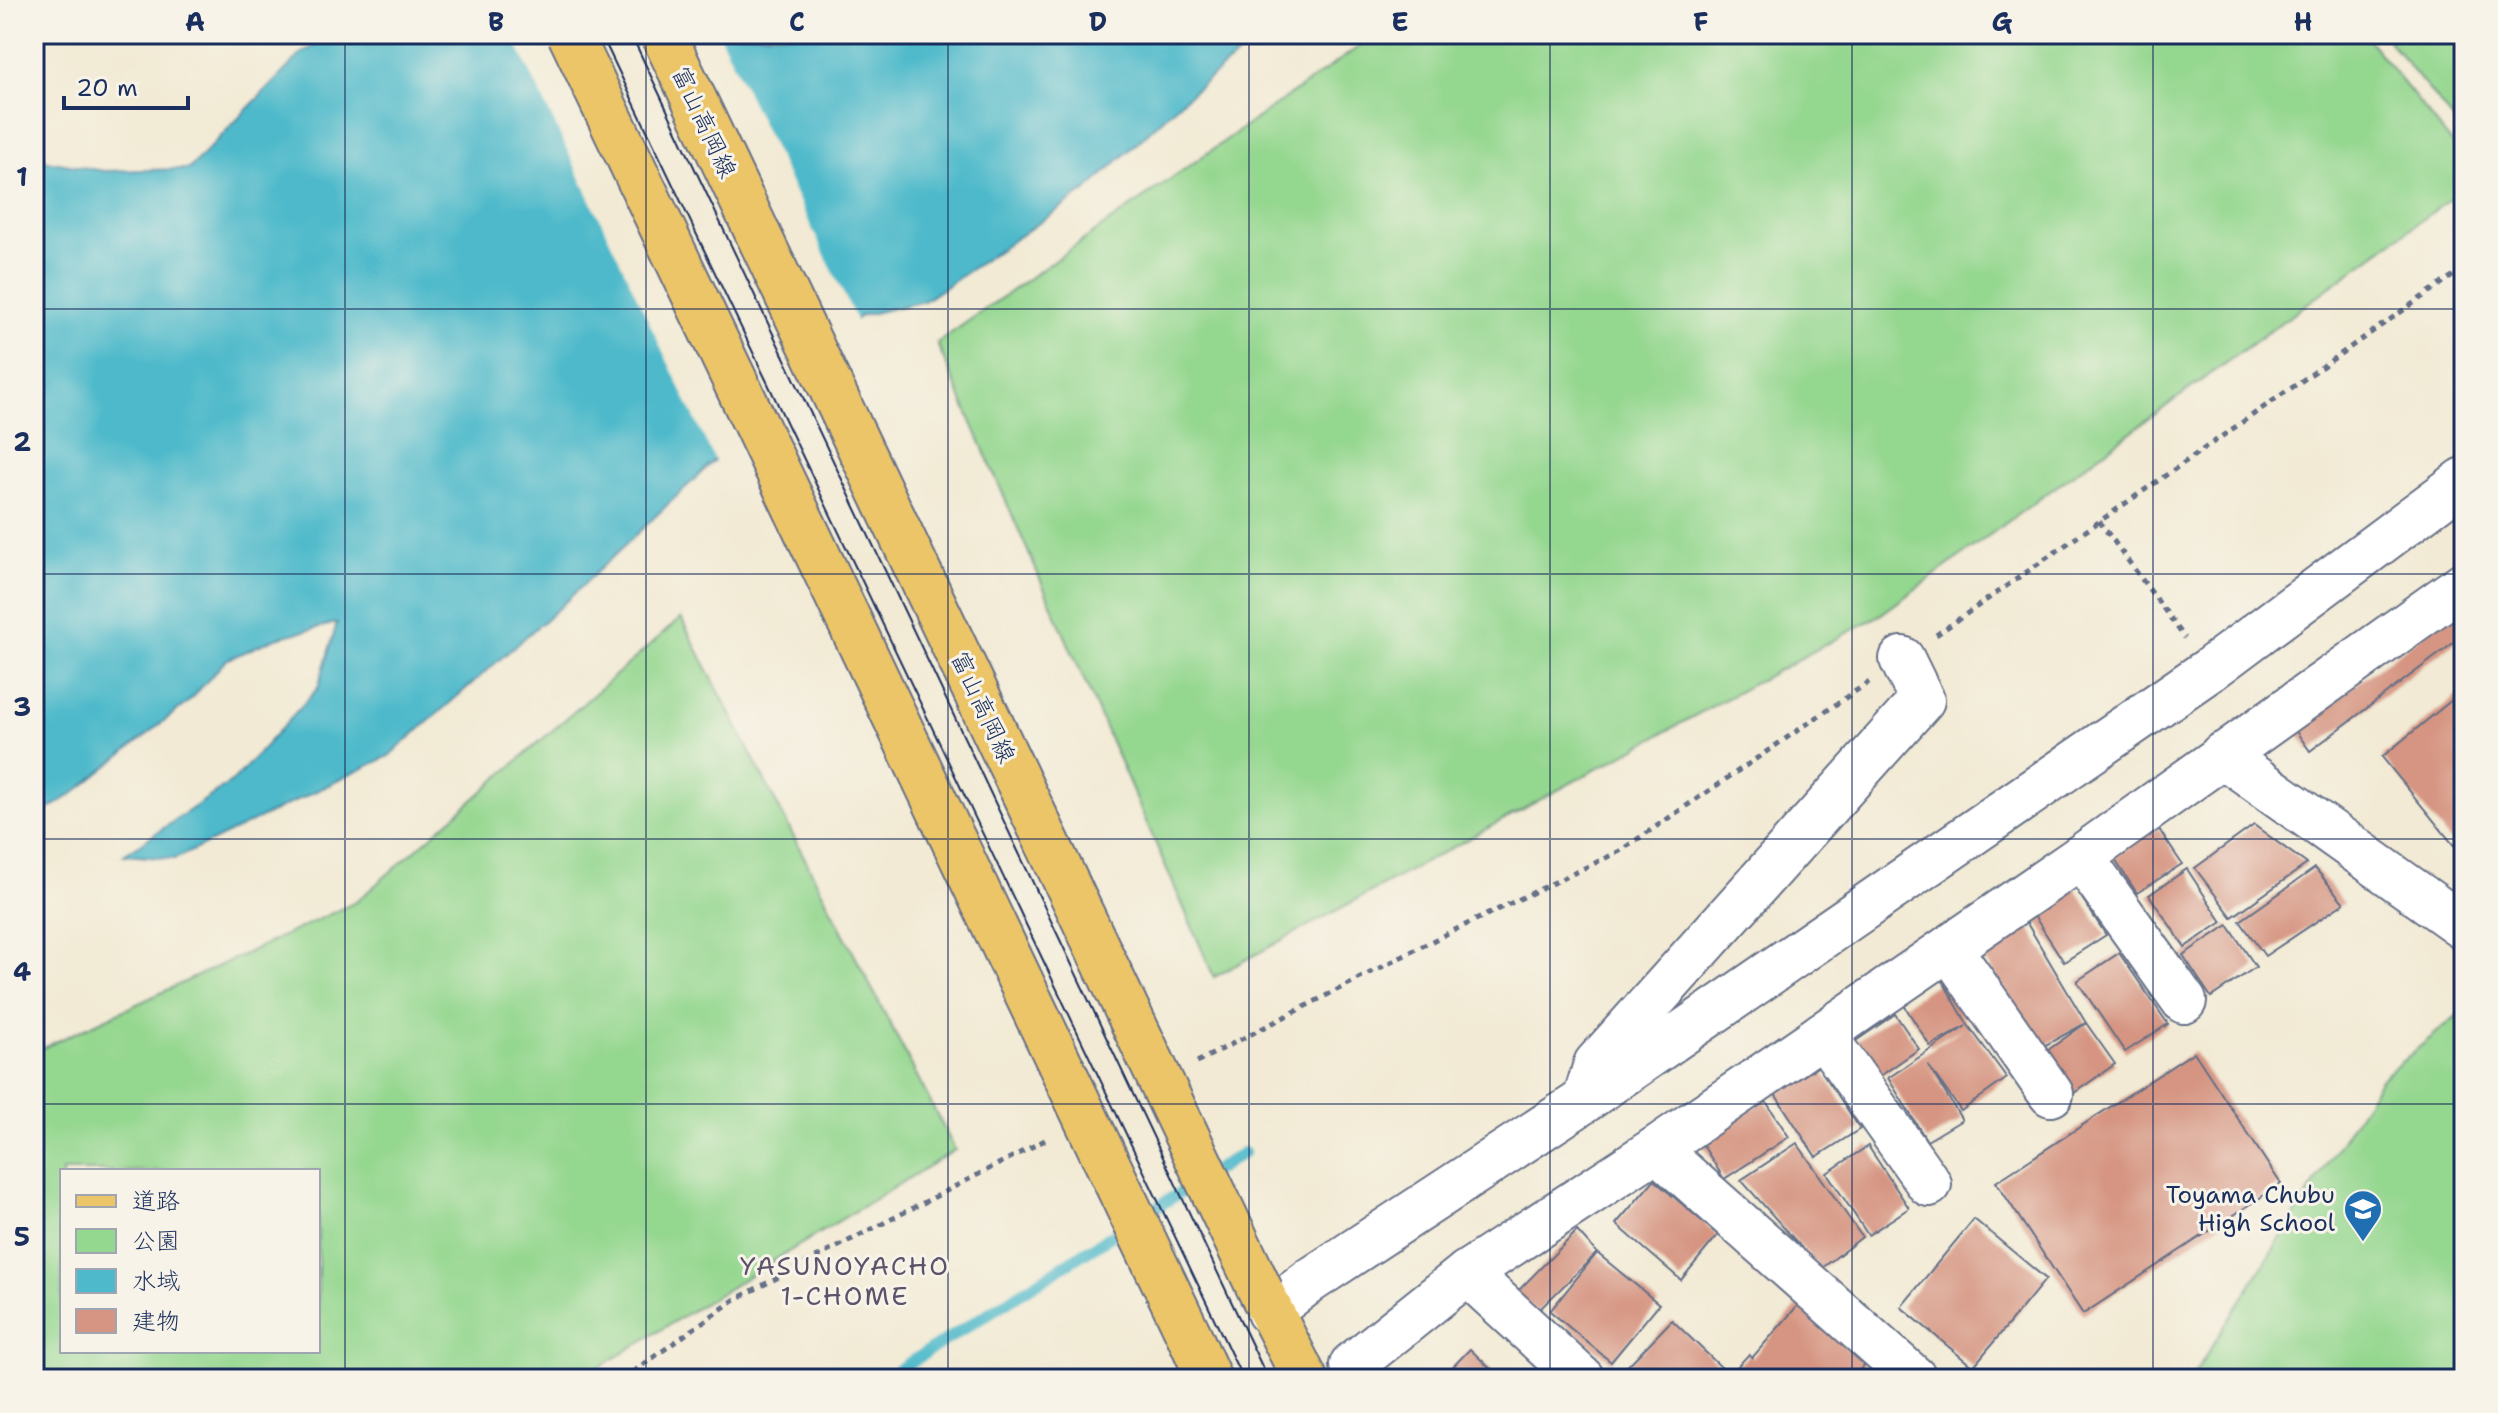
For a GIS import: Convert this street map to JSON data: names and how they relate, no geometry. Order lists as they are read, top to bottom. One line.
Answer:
{"streets":{"main road":["富山高岡線"]},"districts":["YASUNOYACHO 1-CHOME"],"places":{"school or university":["Toyama Chubu High School"]},"legend":["道路","公園","水域","建物"],"scale_bar":"20 m","grid":{"columns":["A","B","C","D","E","F","G","H"],"rows":["1","2","3","4","5"]}}
